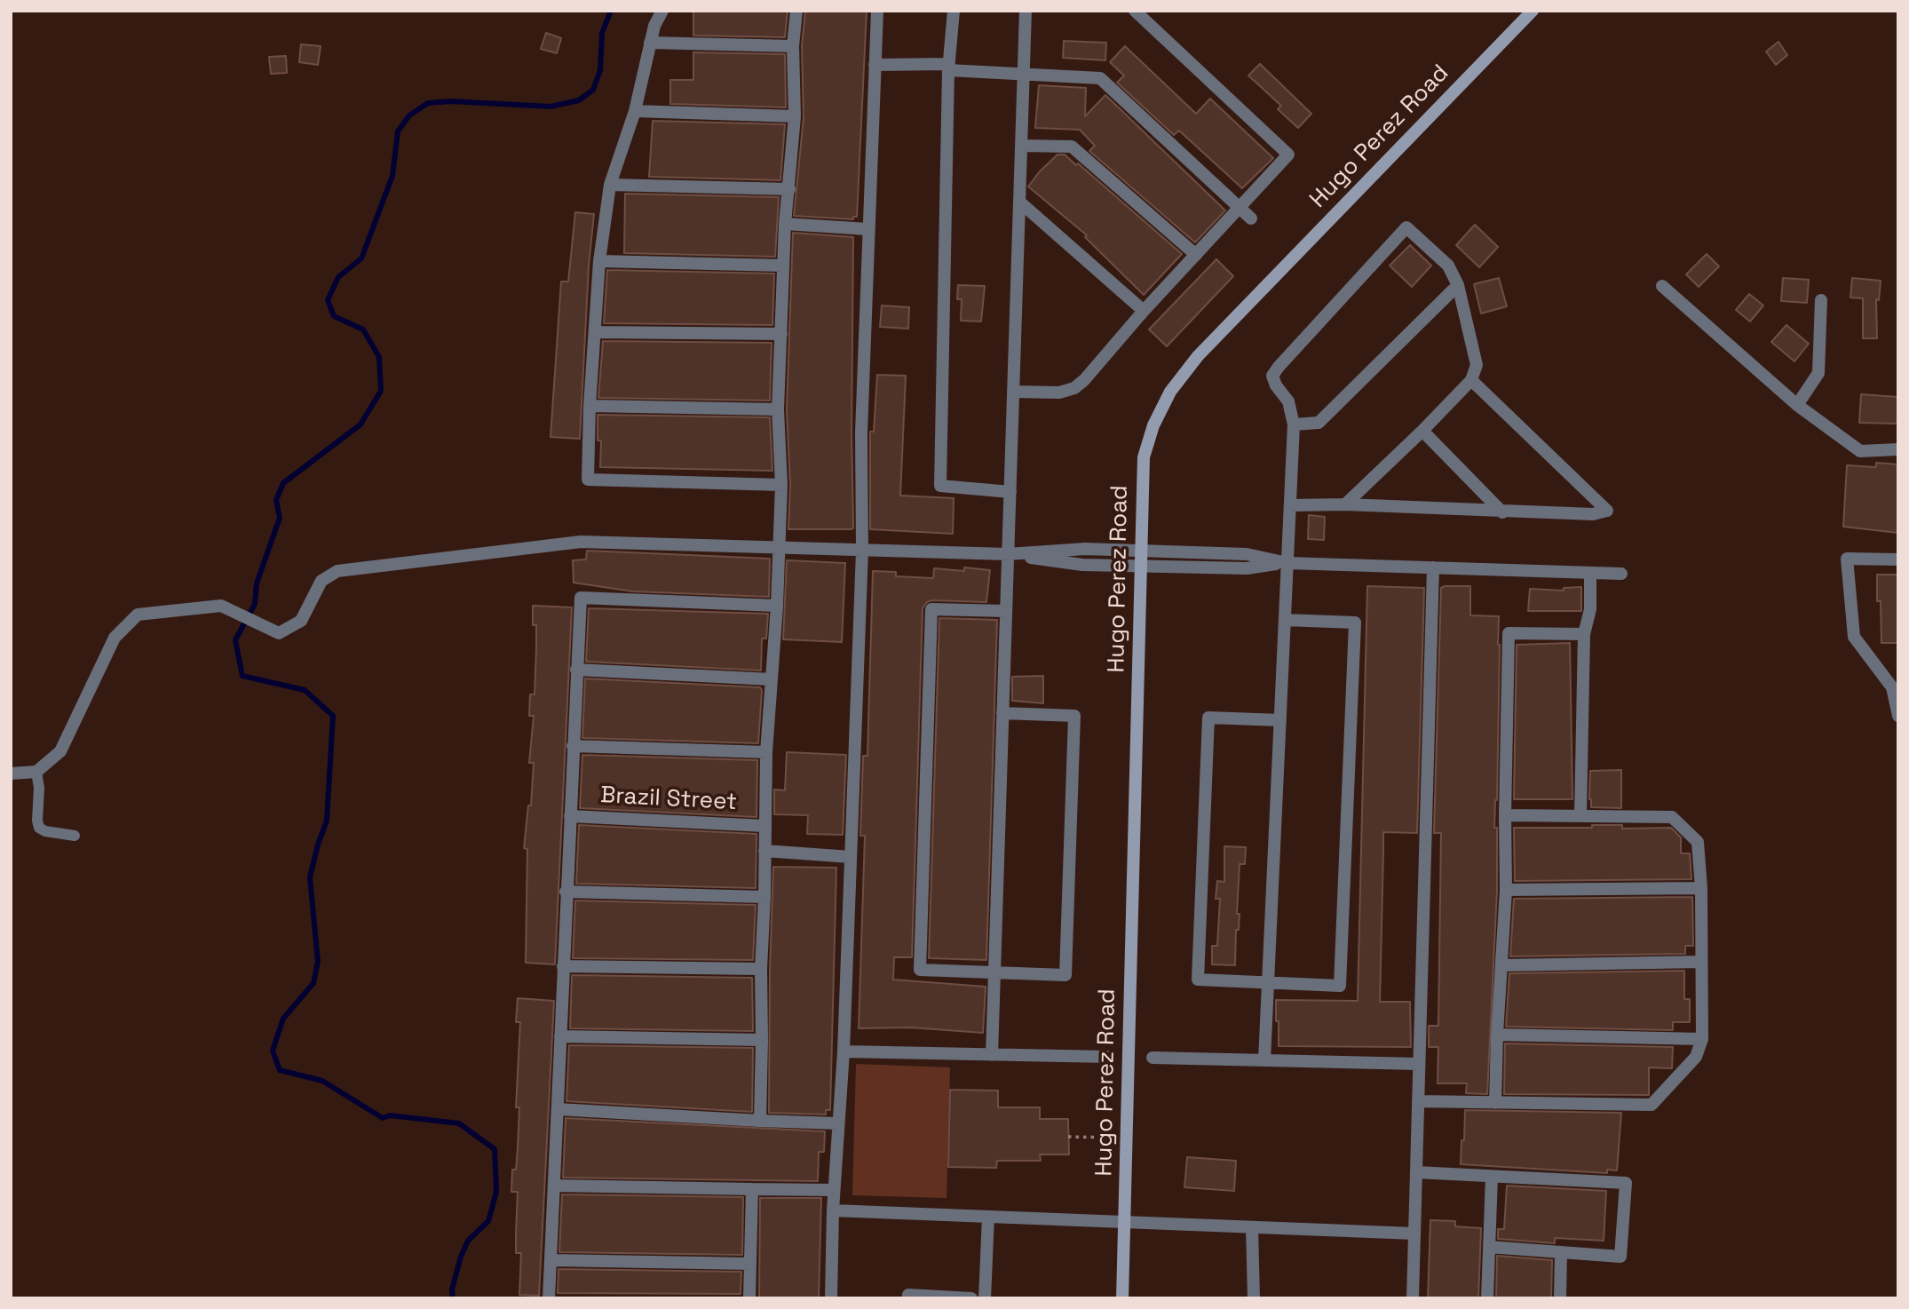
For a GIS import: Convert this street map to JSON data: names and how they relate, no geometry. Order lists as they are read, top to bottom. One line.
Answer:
{"streets":{"street":["Hugo Perez Road","Brazil Street"]}}
